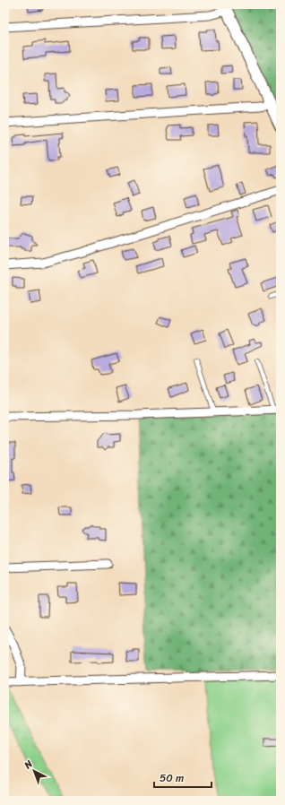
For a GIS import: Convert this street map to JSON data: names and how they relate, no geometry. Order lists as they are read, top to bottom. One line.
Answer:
{"scale_bar":"50 m","north":"top left"}
